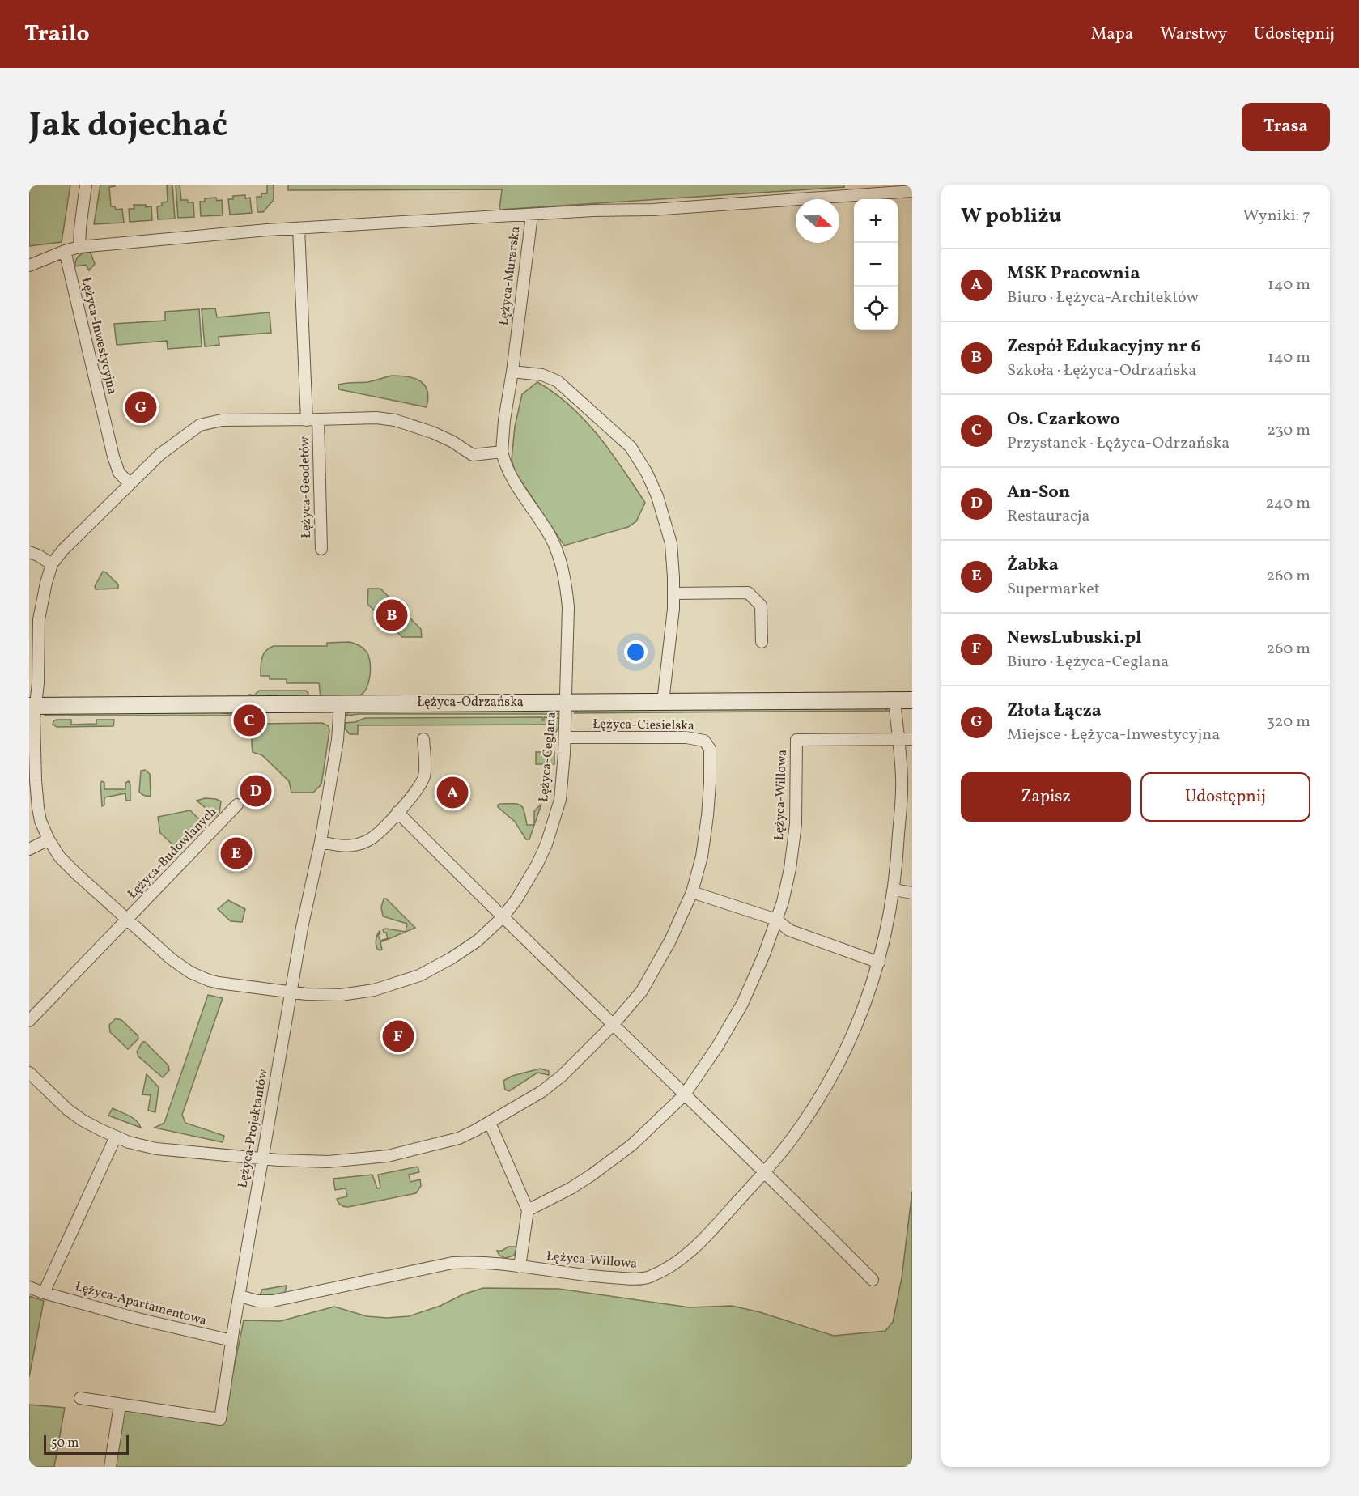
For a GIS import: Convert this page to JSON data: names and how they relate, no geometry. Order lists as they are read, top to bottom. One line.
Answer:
{"streets":{"main road":["Łężyca-Odrzańska"],"street":["Łężyca-Murarska","Łężyca-Inwestycyjna","Łężyca-Geodetów","Łężyca-Ciesielska","Łężyca-Ceglana","Łężyca-Willowa","Łężyca-Budowlanych","Łężyca-Projektantów","Łężyca-Apartamentowa"]},"crossings":[["Łężyca-Murarska","Łężyca-Geodetów"],["Łężyca-Odrzańska","Łężyca-Ceglana"],["Łężyca-Odrzańska","Łężyca-Willowa"],["Łężyca-Odrzańska","Łężyca-Budowlanych"],["Łężyca-Odrzańska","Łężyca-Projektantów"],["Łężyca-Ciesielska","Łężyca-Ceglana"],["Łężyca-Ciesielska","Łężyca-Projektantów"],["Łężyca-Ceglana","Łężyca-Budowlanych"],["Łężyca-Ceglana","Łężyca-Projektantów"],["Łężyca-Willowa","Łężyca-Projektantów"],["Łężyca-Budowlanych","Łężyca-Projektantów"],["Łężyca-Projektantów","Łężyca-Apartamentowa"]],"scale_bar":"50 m","north":"right","page":{"header":"Trailo","nav":["Mapa","Warstwy","Udostępnij"],"title":"Jak dojechać","buttons":["Trasa",["Zapisz","Udostępnij"]],"heading":["W pobliżu","Wyniki: 7"],"map_buttons":["+","−"],"list":[{"mark":"A","name":"MSK Pracownia","note":"Biuro · Łężyca-Architektów","value":"140 m"},{"mark":"B","name":"Zespół Edukacyjny nr 6","note":"Szkoła · Łężyca-Odrzańska","value":"140 m"},{"mark":"C","name":"Os. Czarkowo","note":"Przystanek · Łężyca-Odrzańska","value":"230 m"},{"mark":"D","name":"An-Son","note":"Restauracja","value":"240 m"},{"mark":"E","name":"Żabka","note":"Supermarket","value":"260 m"},{"mark":"F","name":"NewsLubuski.pl","note":"Biuro · Łężyca-Ceglana","value":"260 m"},{"mark":"G","name":"Złota Łącza","note":"Miejsce · Łężyca-Inwestycyjna","value":"320 m"}],"pins":["G","B","C","D","A","E","F"],"scale":"50 m"}}
